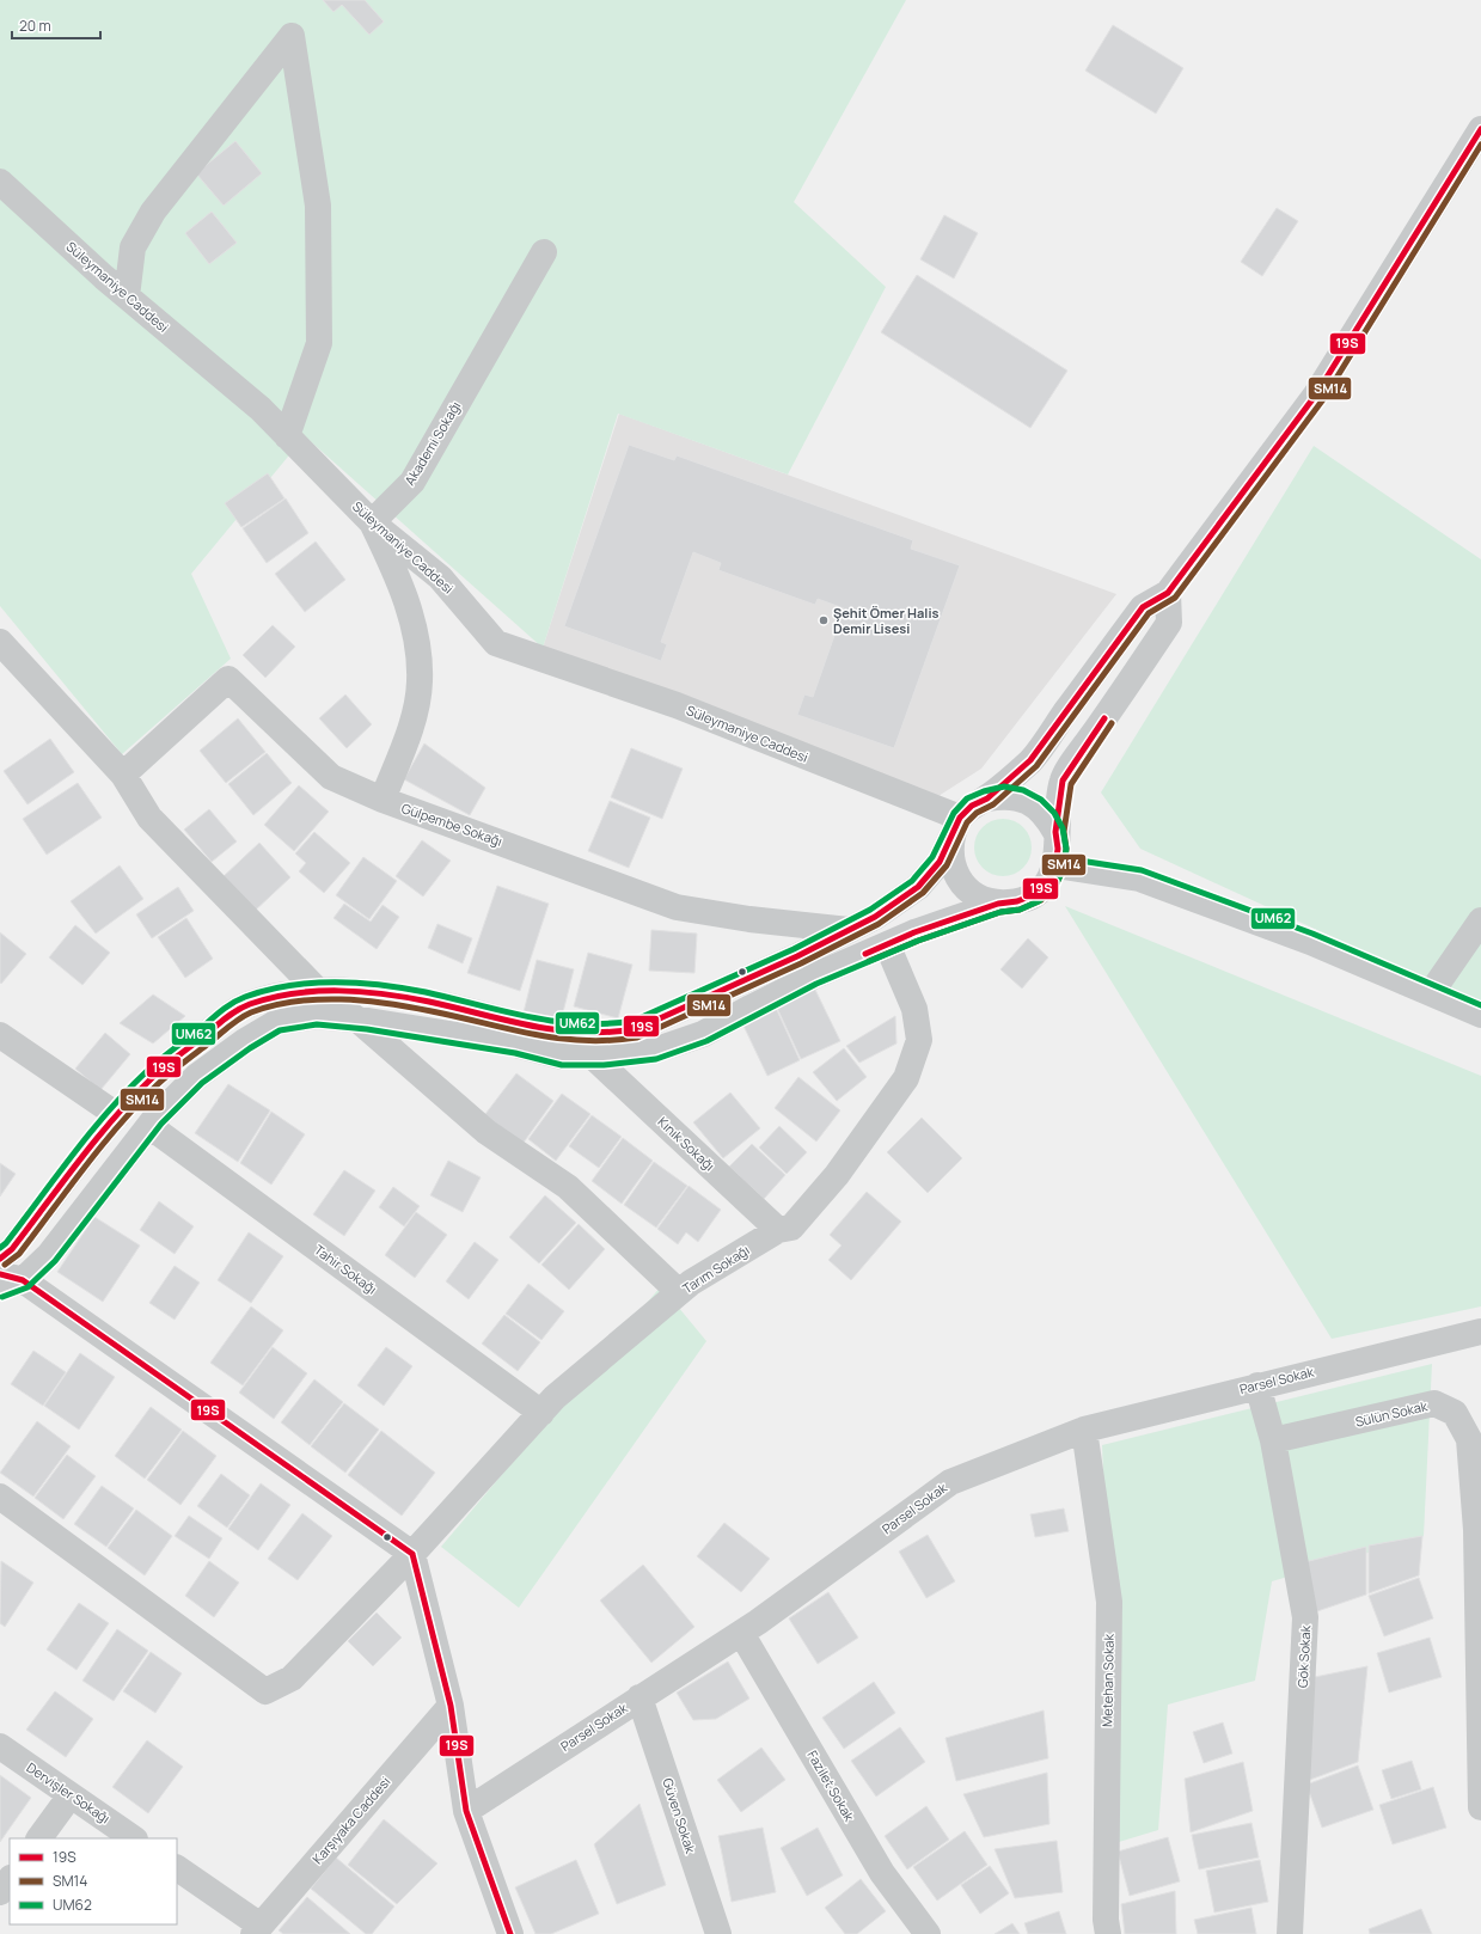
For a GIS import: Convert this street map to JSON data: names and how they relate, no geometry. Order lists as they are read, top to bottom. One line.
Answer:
{"streets":{"street":["Süleymaniye Caddesi","Akademi Sokağı","Gülpembe Sokağı","Kınık Sokağı","Tahir Sokağı","Tarım Sokağı","Parsel Sokak","Sülün Sokak","Gök Sokak","Metehan Sokak","Fazilet Sokak","Dervişler Sokağı","Güven Sokak","Karşıyaka Caddesi"]},"crossings":[["Süleymaniye Caddesi","Akademi Sokağı"],["Kınık Sokağı","Tarım Sokağı"],["Tahir Sokağı","Tarım Sokağı"],["Parsel Sokak","Gök Sokak"],["Parsel Sokak","Metehan Sokak"],["Parsel Sokak","Fazilet Sokak"],["Parsel Sokak","Güven Sokak"],["Sülün Sokak","Gök Sokak"]],"places":["Şehit Ömer Halis Demir Lisesi"],"lines":["transit line 19S","transit line SM14","transit line UM62"],"legend":["19S","SM14","UM62"],"scale_bar":"20 m"}
